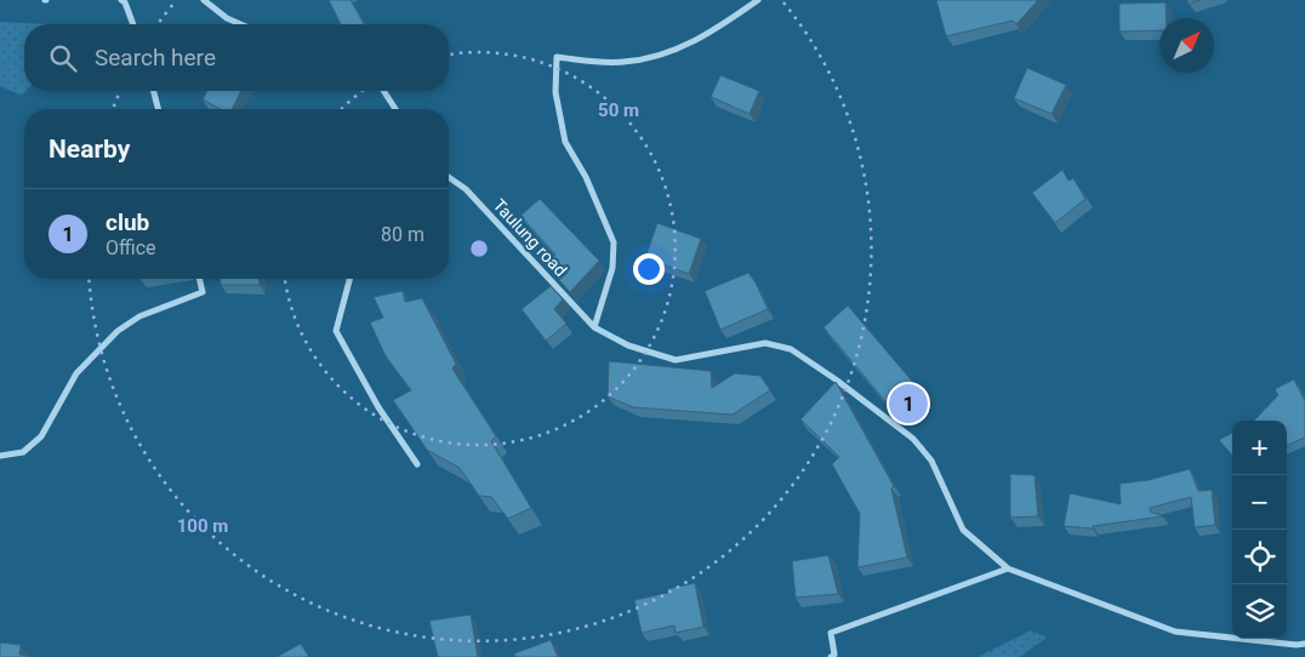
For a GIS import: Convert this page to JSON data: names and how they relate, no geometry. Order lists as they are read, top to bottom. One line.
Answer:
{"streets":{"street":["Taulung road"]},"north":"top right","page":{"search":"Search here","heading":"Nearby","list":[{"mark":"1","name":"club","note":"Office","value":"80 m"}],"pins":"1","map_buttons":["+","−"]},"rings":["50 m","100 m"]}
